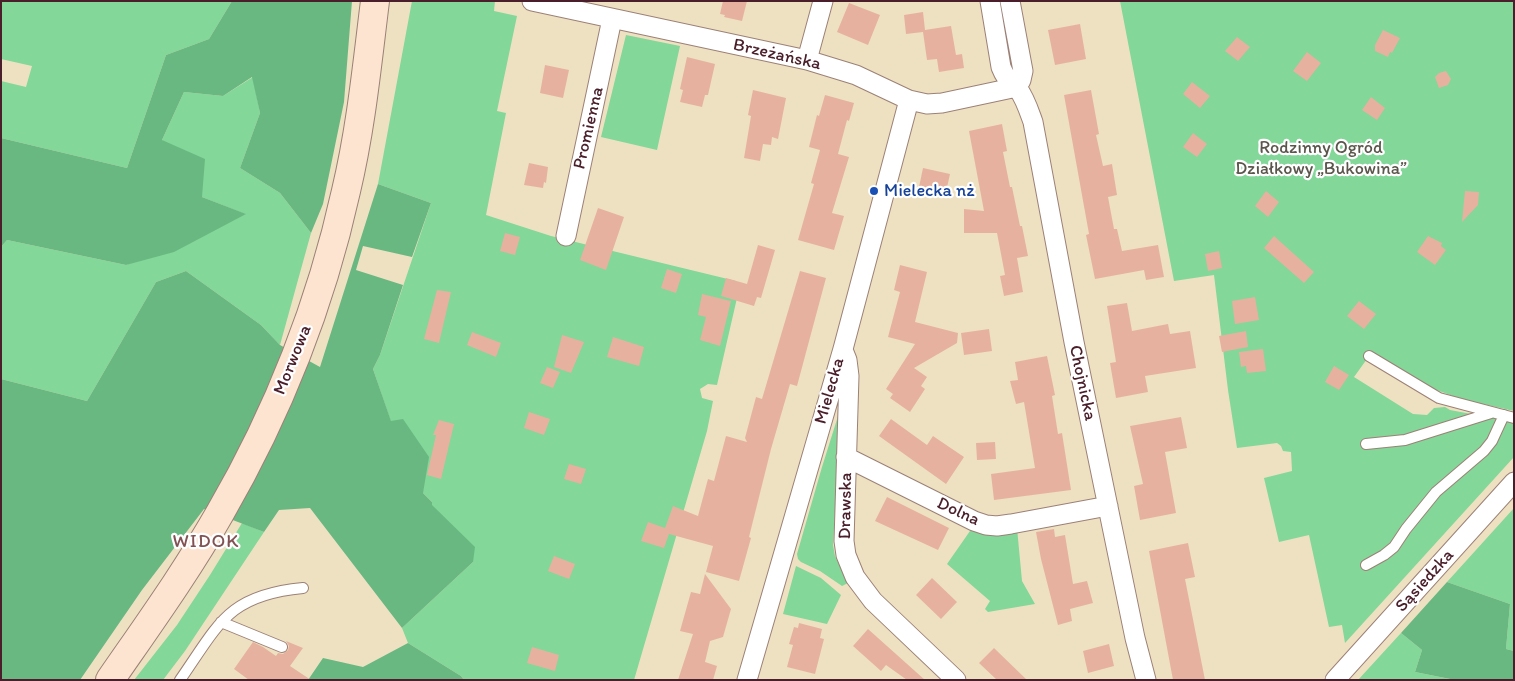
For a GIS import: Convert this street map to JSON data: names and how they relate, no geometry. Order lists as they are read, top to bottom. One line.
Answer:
{"streets":{"main road":["Morwowa"],"street":["Brzeżańska","Promienna","Chojnicka","Mielecka","Drawska","Dolna","Sąsiedzka"]},"crossings":[["Brzeżańska","Promienna"],["Brzeżańska","Chojnicka"],["Brzeżańska","Mielecka"],["Chojnicka","Dolna"],["Mielecka","Drawska"],["Drawska","Dolna"]],"districts":["WIDOK"],"parks":["Rodzinny Ogród Działkowy „Bukowina”"],"places":["Mielecka nż"]}
